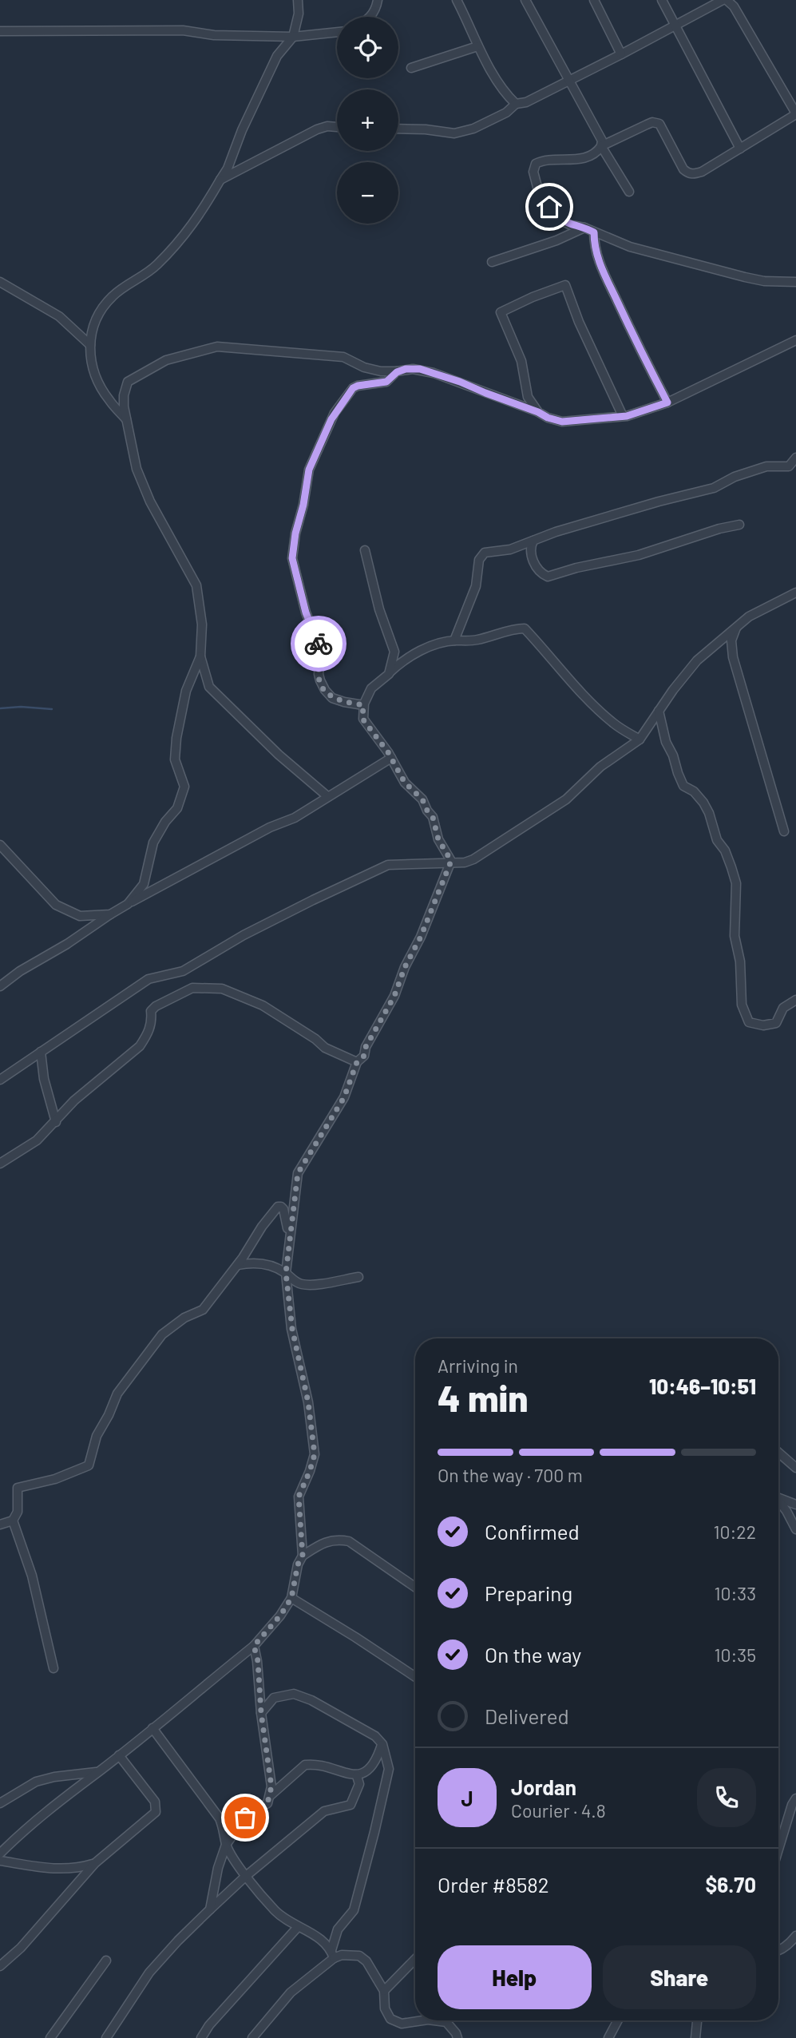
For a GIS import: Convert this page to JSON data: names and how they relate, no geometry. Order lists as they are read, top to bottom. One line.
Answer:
{"page":{"map_buttons":["+","−"],"heading":["4 min","Arriving in","10:46–10:51"],"panel":["Jordan","Courier · 4.8","Order #8582","$6.70"],"bar":"On the way · 700 m","list":[["Confirmed","10:22"],["Preparing","10:33"],["On the way","10:35"],"Delivered"],"round":"J","buttons":["Help","Share"]}}
